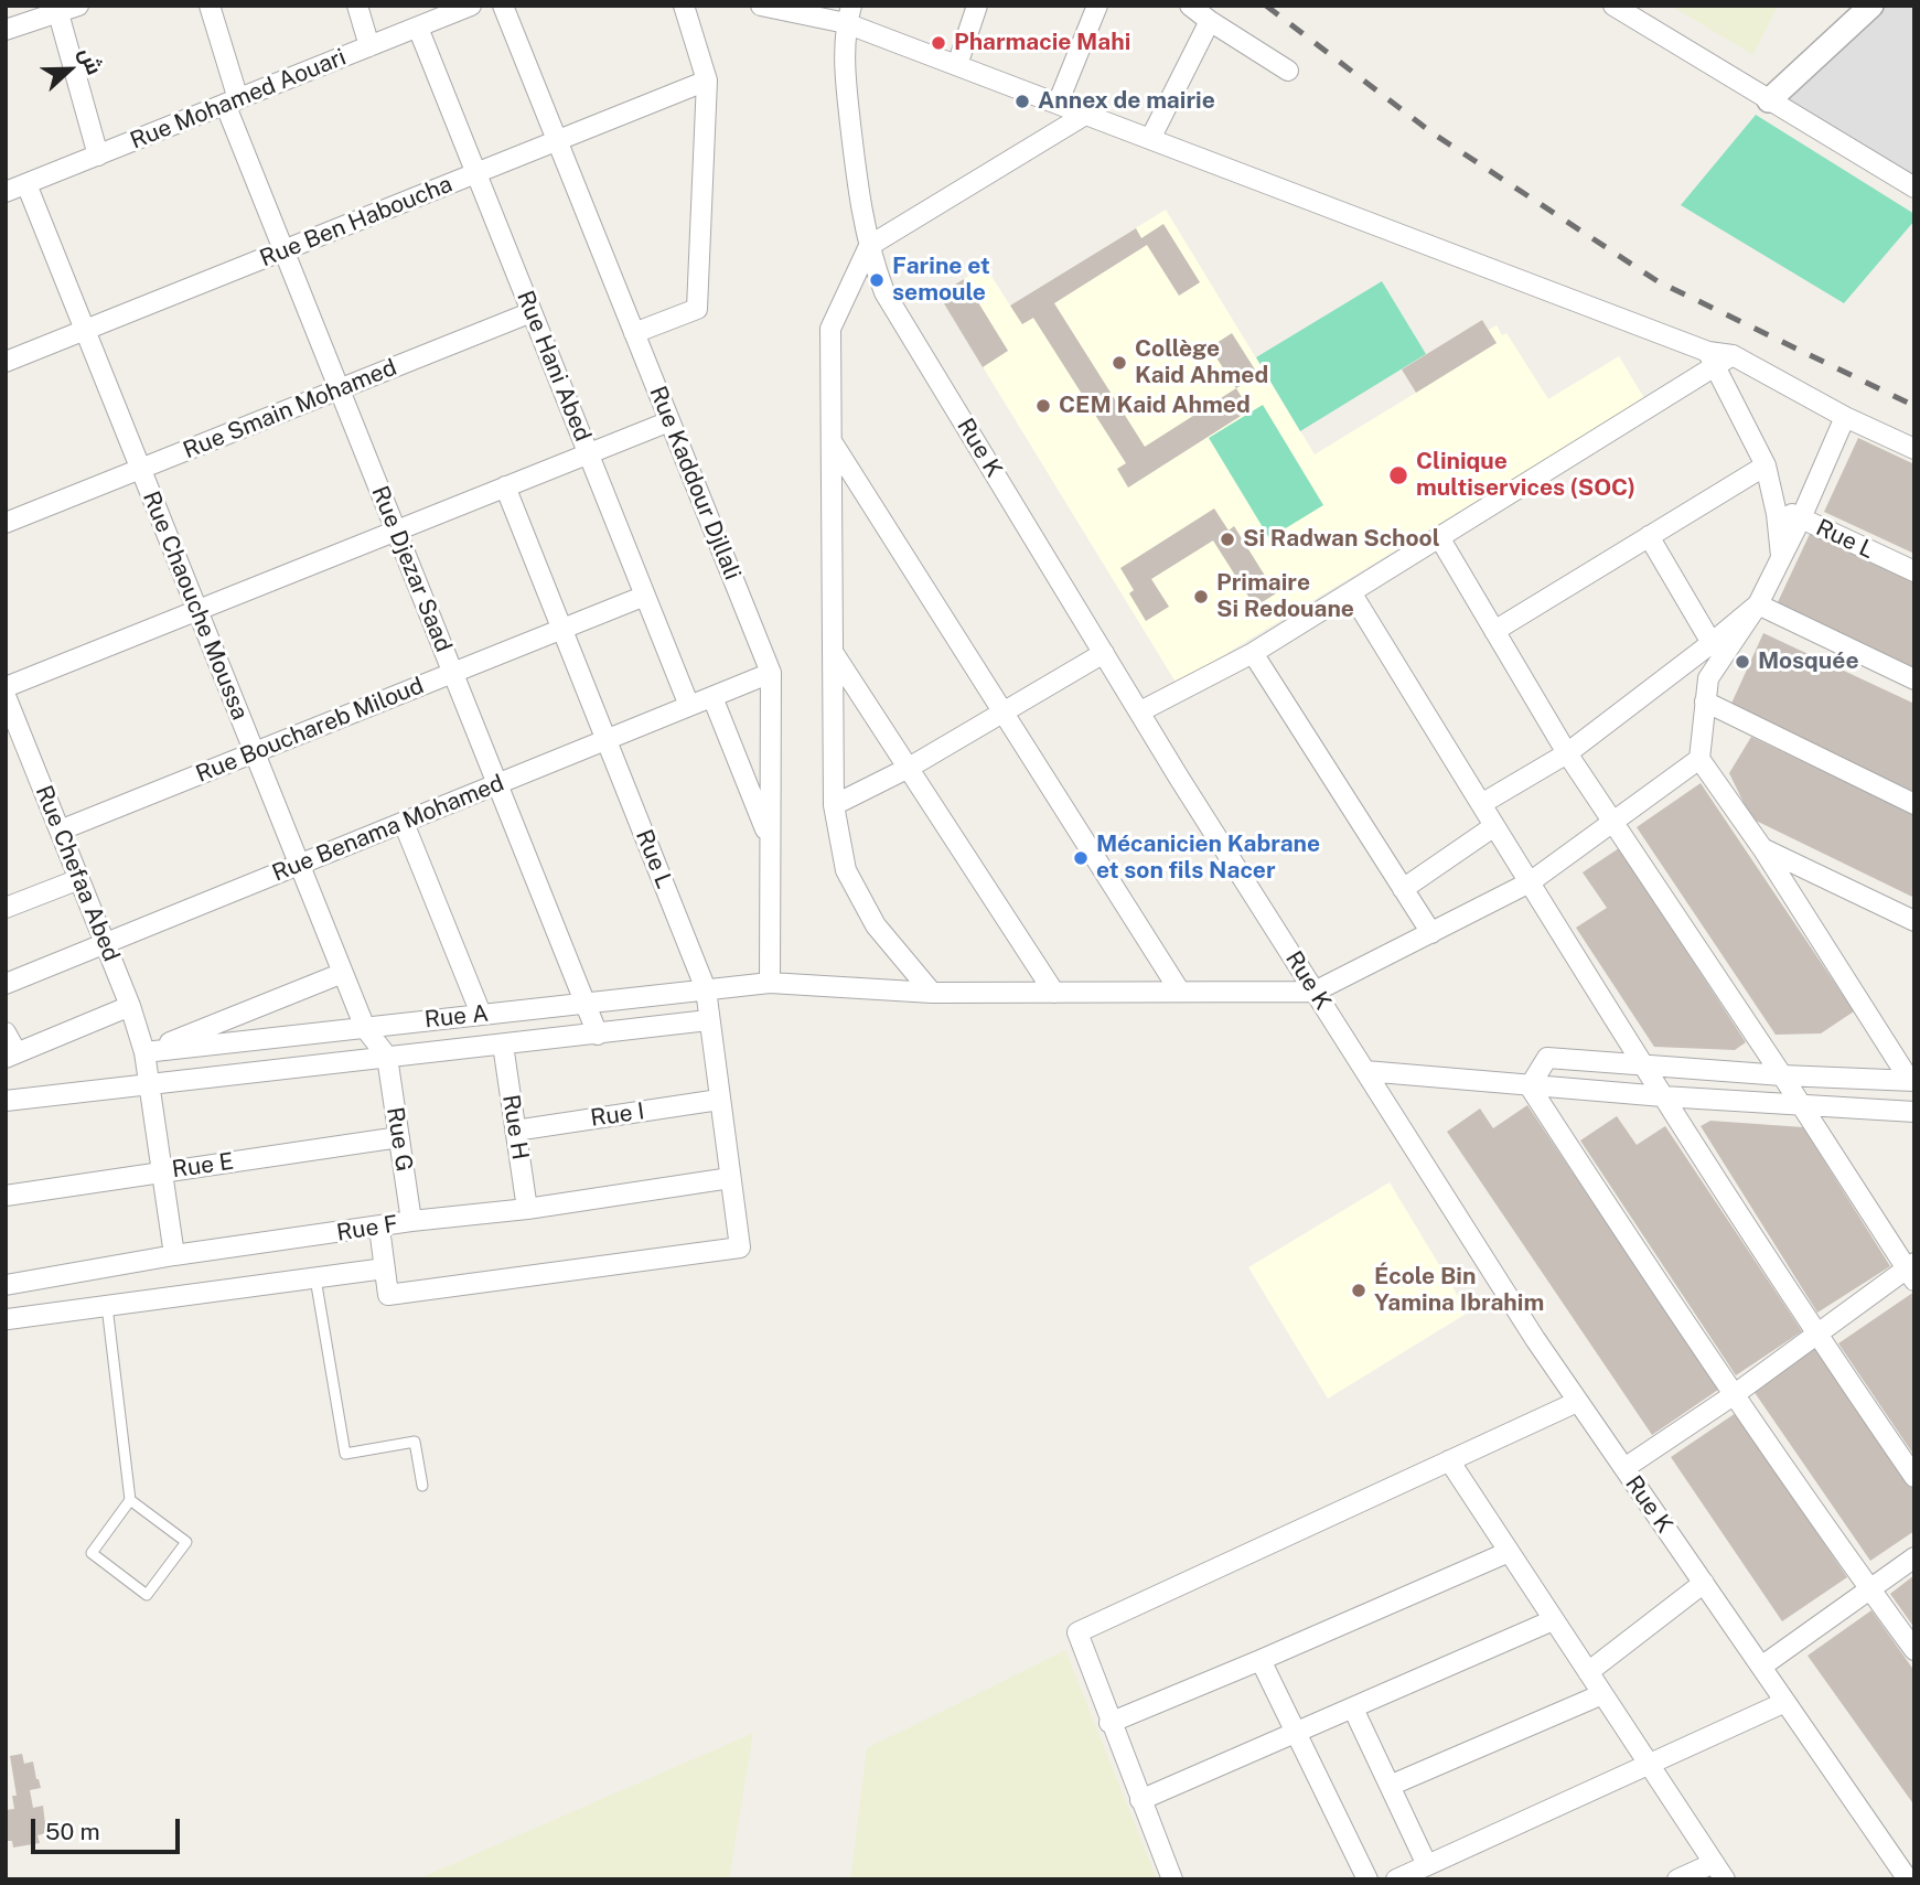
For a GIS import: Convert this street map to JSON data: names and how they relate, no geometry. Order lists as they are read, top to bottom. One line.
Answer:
{"streets":{"street":["Rue Mohamed Aouari","Rue Ben Haboucha","Rue Hani Abed","Rue Smain Mohamed","Rue K","Rue Kaddour Djllali","Rue L","Rue Djezar Saad","Rue Chaouche Moussa","Rue Bouchareb Miloud","Rue Benama Mohamed","Rue Chefaa Abed","Rue A","Rue I","Rue H","Rue G","Rue E","Rue F"]},"crossings":[["Rue Mohamed Aouari","Rue Hani Abed"],["Rue Mohamed Aouari","Rue Djezar Saad"],["Rue Mohamed Aouari","Rue Chaouche Moussa"],["Rue Ben Haboucha","Rue Hani Abed"],["Rue Ben Haboucha","Rue Kaddour Djllali"],["Rue Ben Haboucha","Rue Djezar Saad"],["Rue Ben Haboucha","Rue Chaouche Moussa"],["Rue Hani Abed","Rue Smain Mohamed"],["Rue Hani Abed","Rue Bouchareb Miloud"],["Rue Hani Abed","Rue Benama Mohamed"],["Rue Smain Mohamed","Rue Djezar Saad"],["Rue Smain Mohamed","Rue Chaouche Moussa"],["Rue K","Rue A"],["Rue Kaddour Djllali","Rue Benama Mohamed"],["Rue Kaddour Djllali","Rue A"],["Rue L","Rue Bouchareb Miloud"],["Rue L","Rue Benama Mohamed"],["Rue L","Rue A"],["Rue L","Rue I"],["Rue L","Rue F"],["Rue Djezar Saad","Rue Bouchareb Miloud"],["Rue Djezar Saad","Rue Benama Mohamed"],["Rue Djezar Saad","Rue A"],["Rue Chaouche Moussa","Rue Bouchareb Miloud"],["Rue Chaouche Moussa","Rue Benama Mohamed"],["Rue Chaouche Moussa","Rue A"],["Rue Chaouche Moussa","Rue G"],["Rue Bouchareb Miloud","Rue Chefaa Abed"],["Rue Benama Mohamed","Rue Chefaa Abed"],["Rue Benama Mohamed","Rue H"],["Rue Chefaa Abed","Rue A"],["Rue Chefaa Abed","Rue E"],["Rue Chefaa Abed","Rue F"],["Rue A","Rue H"],["Rue I","Rue H"],["Rue H","Rue F"],["Rue G","Rue E"],["Rue G","Rue F"]],"places":["Pharmacie Mahi","Annex de mairie","Farine et semoule","Collège Kaid Ahmed","CEM Kaid Ahmed","Clinique multiservices (SOC)","Si Radwan School","Primaire Si Redouane","Mosquée","Mécanicien Kabrane et son fils Nacer","École Bin Yamina Ibrahim"],"scale_bar":"50 m","north":"right"}
